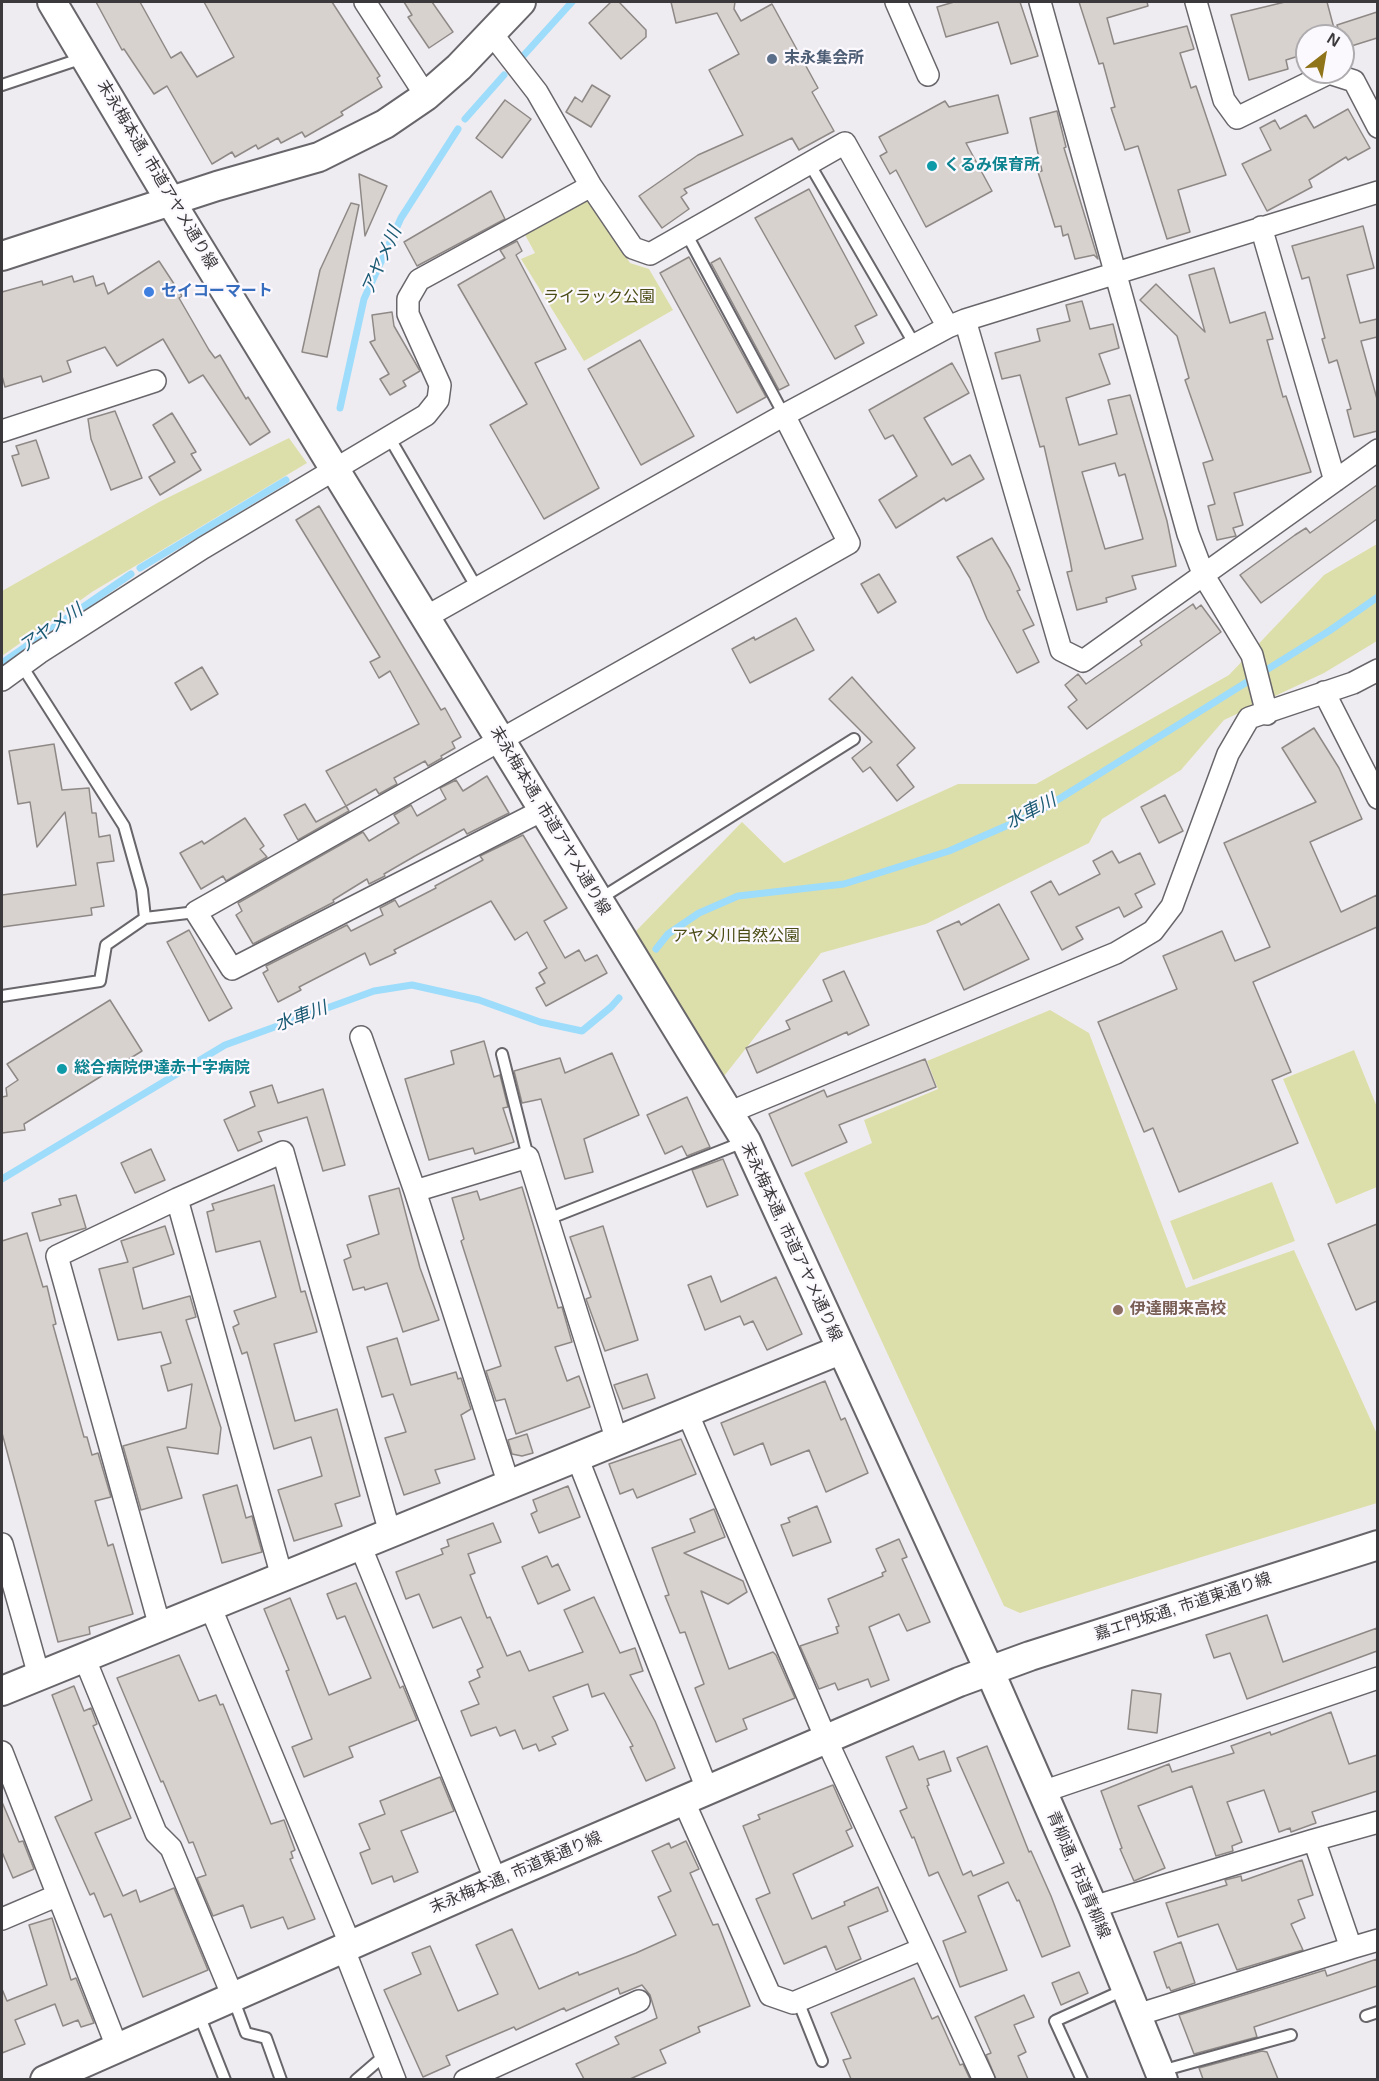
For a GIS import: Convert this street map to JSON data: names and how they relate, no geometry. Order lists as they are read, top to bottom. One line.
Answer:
{"streets":{"street":["末永梅本通, 市道アヤメ通り線","嘉エ門坂通, 市道東通り線","末永梅本通, 市道東通り線","青柳通, 市道青柳線"]},"crossings":[["末永梅本通, 市道アヤメ通り線","嘉エ門坂通, 市道東通り線"],["末永梅本通, 市道アヤメ通り線","末永梅本通, 市道東通り線"],["末永梅本通, 市道アヤメ通り線","青柳通, 市道青柳線"],["嘉エ門坂通, 市道東通り線","末永梅本通, 市道東通り線"],["嘉エ門坂通, 市道東通り線","青柳通, 市道青柳線"],["末永梅本通, 市道東通り線","青柳通, 市道青柳線"]],"water":["アヤメ川","水車川"],"parks":["ライラック公園","アヤメ川自然公園"],"places":["末永集会所","くるみ保育所","セイコーマート","総合病院伊達赤十字病院","伊達開来高校"],"north":"top right"}
